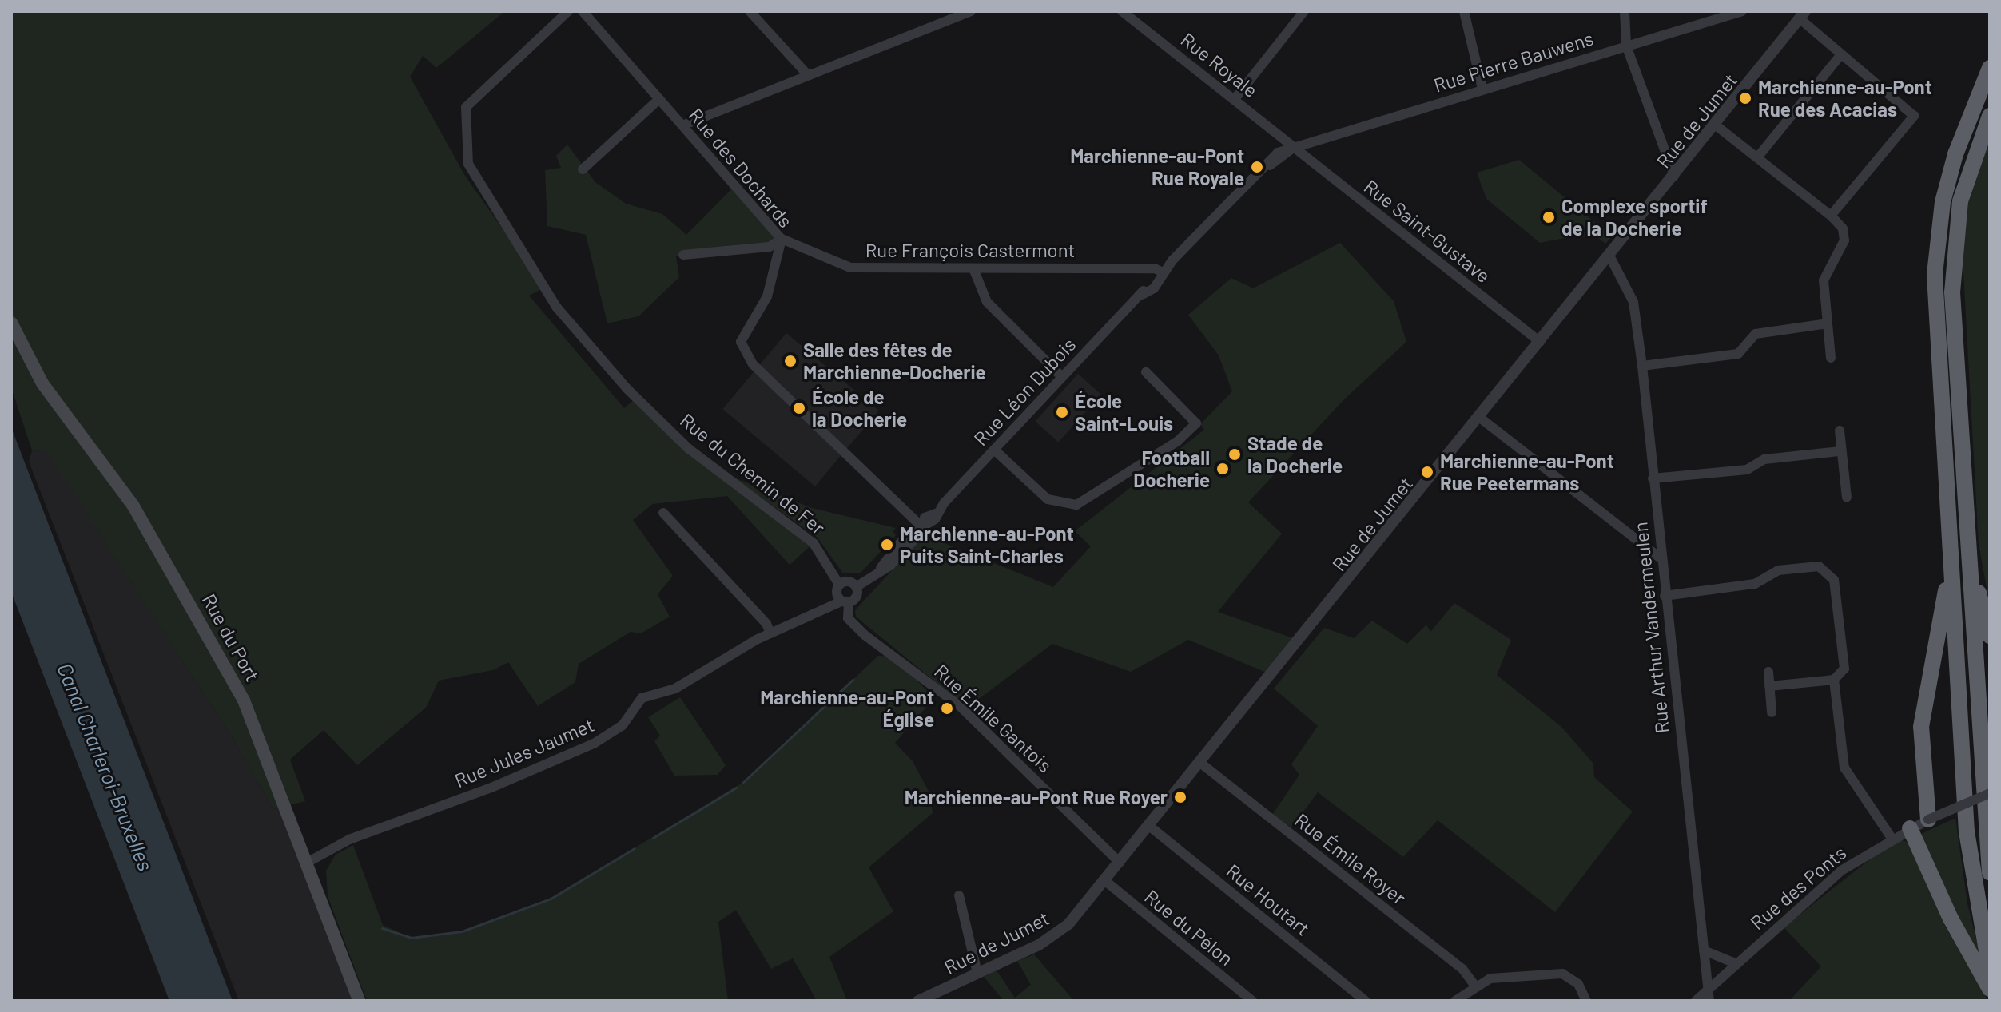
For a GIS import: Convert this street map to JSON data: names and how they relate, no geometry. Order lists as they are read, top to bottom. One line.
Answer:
{"streets":{"main road":["Rue du Port"],"street":["Rue Pierre Bauwens","Rue Royale","Rue de Jumet","Rue des Dochards","Rue Saint-Gustave","Rue François Castermont","Rue Léon Dubois","Rue du Chemin de Fer","Rue Arthur Vandermeulen","Rue Émile Gantois","Rue Jules Jaumet","Rue Émile Royer","Rue des Ponts","Rue Houtart","Rue du Pélon"]},"crossings":[["Rue Pierre Bauwens","Rue Royale"],["Rue Pierre Bauwens","Rue Saint-Gustave"],["Rue Pierre Bauwens","Rue Léon Dubois"],["Rue Royale","Rue Saint-Gustave"],["Rue Royale","Rue Léon Dubois"],["Rue de Jumet","Rue Saint-Gustave"],["Rue de Jumet","Rue Arthur Vandermeulen"],["Rue de Jumet","Rue Émile Gantois"],["Rue de Jumet","Rue Émile Royer"],["Rue de Jumet","Rue Houtart"],["Rue de Jumet","Rue du Pélon"],["Rue des Dochards","Rue François Castermont"],["Rue des Dochards","Rue Léon Dubois"],["Rue Saint-Gustave","Rue Léon Dubois"],["Rue François Castermont","Rue Léon Dubois"],["Rue Léon Dubois","Rue du Chemin de Fer"],["Rue Léon Dubois","Rue Émile Gantois"],["Rue Léon Dubois","Rue Jules Jaumet"],["Rue du Chemin de Fer","Rue Émile Gantois"],["Rue du Chemin de Fer","Rue Jules Jaumet"],["Rue Arthur Vandermeulen","Rue des Ponts"],["Rue du Port","Rue Jules Jaumet"],["Rue Émile Gantois","Rue Jules Jaumet"]],"water":["Canal Charleroi-Bruxelles"],"places":["Marchienne-au-Pont Rue des Acacias","Marchienne-au-Pont Rue Royale","Complexe sportif de la Docherie","Salle des fêtes de Marchienne-Docherie","École de la Docherie","École Saint-Louis","Stade de la Docherie","Football Docherie","Marchienne-au-Pont Rue Peetermans","Marchienne-au-Pont Puits Saint-Charles","Marchienne-au-Pont Église","Marchienne-au-Pont Rue Royer"]}
